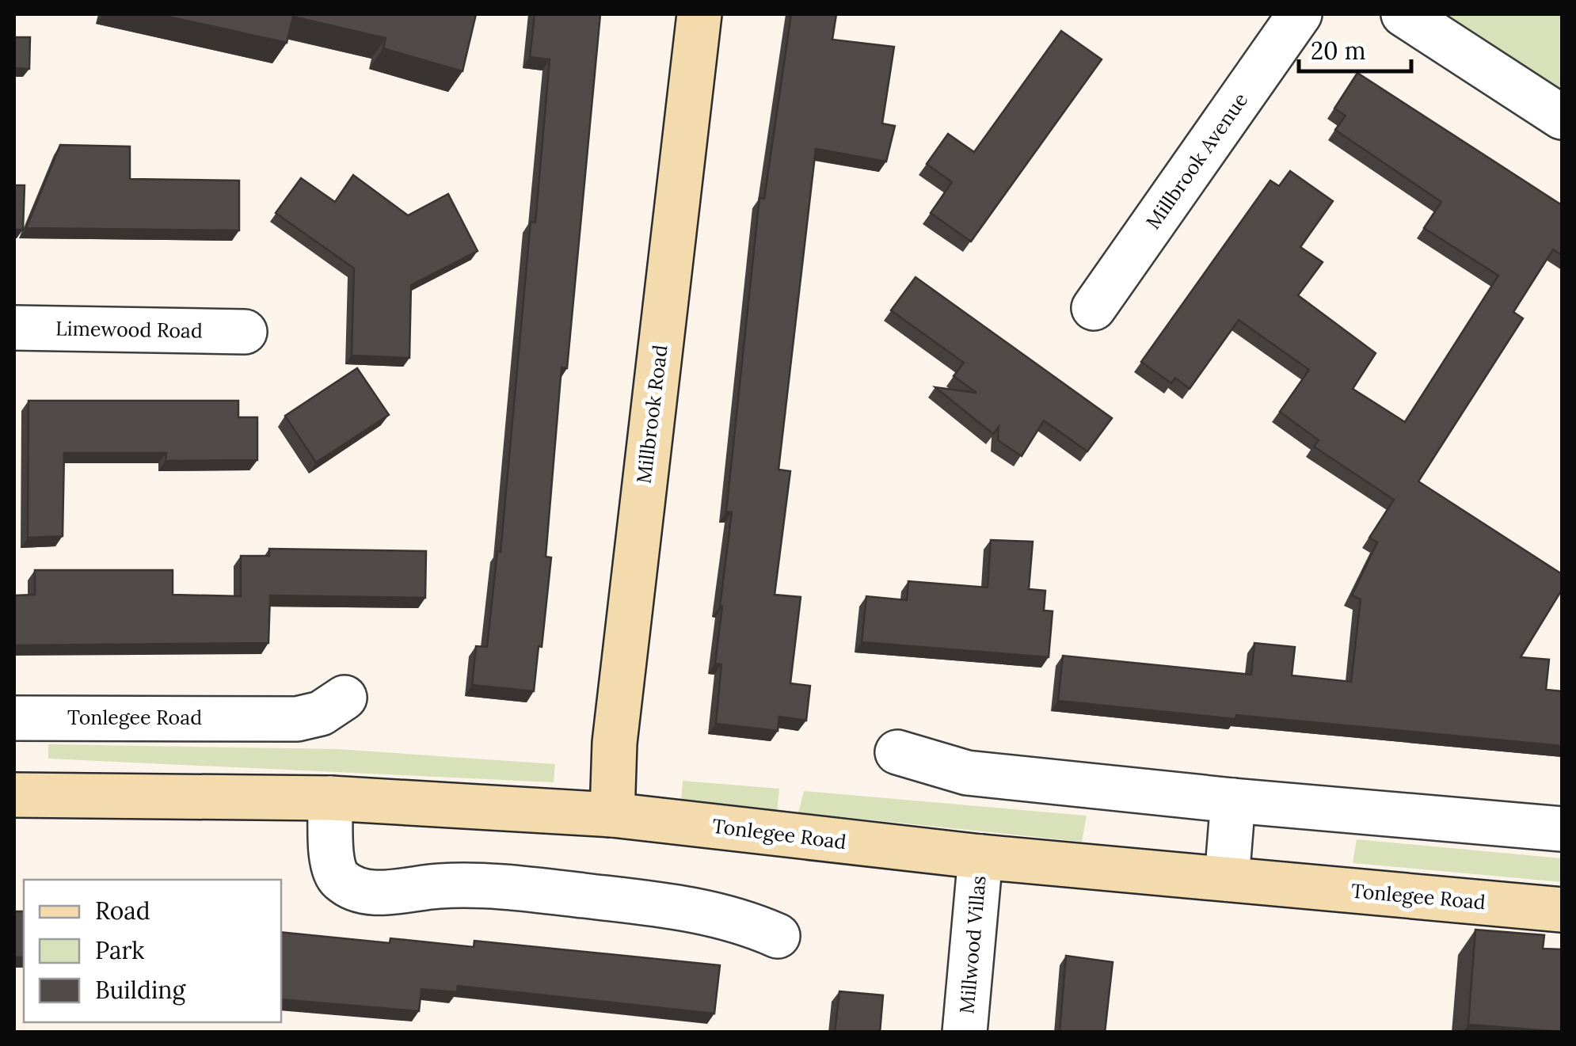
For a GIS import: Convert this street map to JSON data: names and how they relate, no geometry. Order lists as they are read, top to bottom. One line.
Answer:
{"streets":{"main road":["Millbrook Road","Tonlegee Road"],"street":["Millbrook Avenue","Limewood Road","Millwood Villas"]},"crossings":[["Millbrook Road","Tonlegee Road"],["Tonlegee Road","Millwood Villas"]],"legend":["Road","Park","Building"],"scale_bar":"20 m"}
